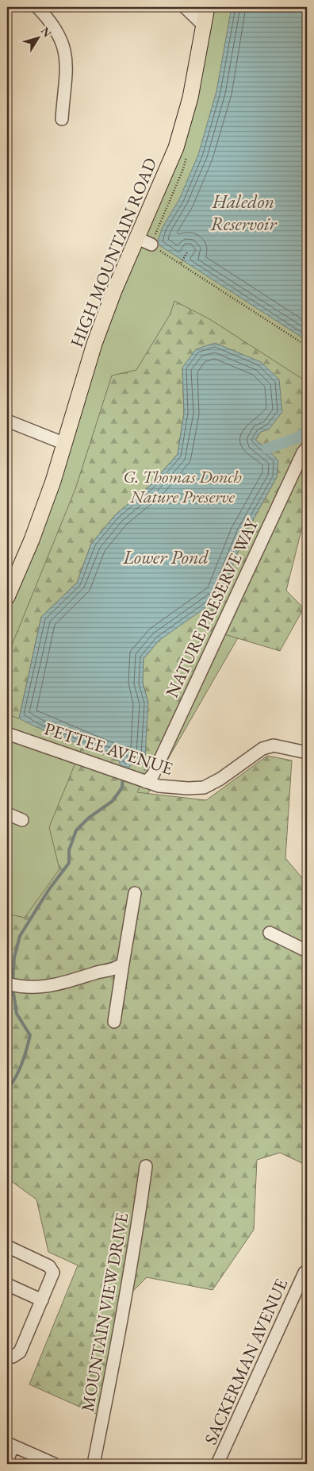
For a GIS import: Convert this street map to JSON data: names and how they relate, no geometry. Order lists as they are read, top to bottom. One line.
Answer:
{"streets":{"main road":["HIGH MOUNTAIN ROAD"],"street":["NATURE PRESERVE WAY","PETTEE AVENUE","MOUNTAIN VIEW DRIVE","SACKERMAN AVENUE"]},"crossings":[["NATURE PRESERVE WAY","PETTEE AVENUE"]],"water":["Haledon Reservoir","Lower Pond"],"parks":["G. Thomas Donch Nature Preserve"],"north":"top right"}
